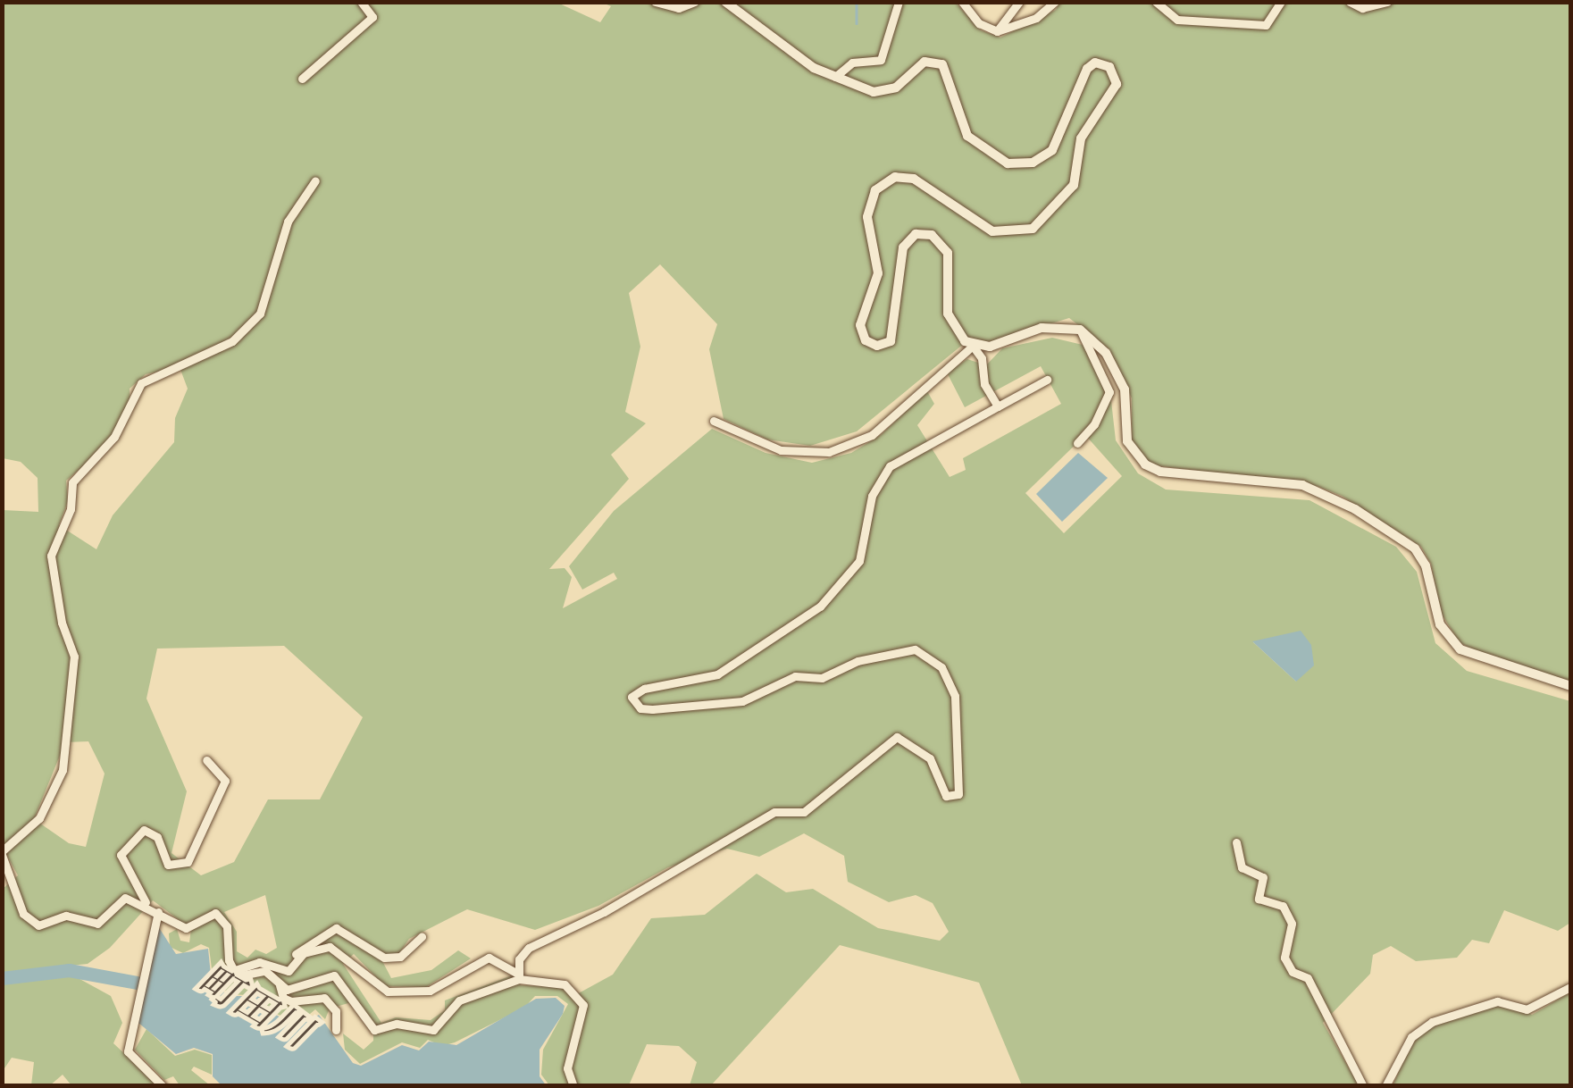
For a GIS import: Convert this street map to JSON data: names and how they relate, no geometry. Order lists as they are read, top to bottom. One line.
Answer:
{"water":["町田川"]}
